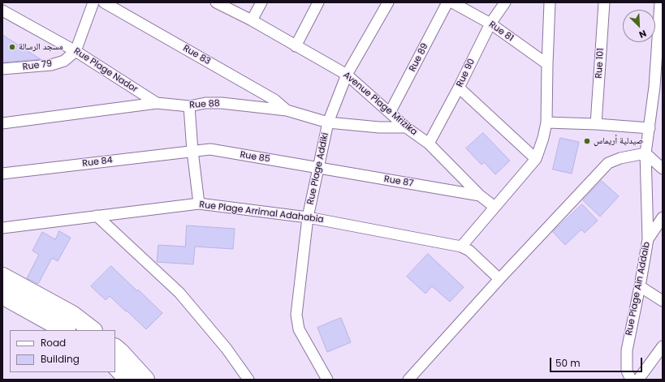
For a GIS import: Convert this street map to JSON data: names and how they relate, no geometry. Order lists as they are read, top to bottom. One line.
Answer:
{"streets":{"street":["Rue 81","Rue 83","Rue 89","Rue 101","Rue 79","Rue Plage Nador","Rue 90","Avenue Plage Mrizika","Rue 88","Rue 85","Rue 84","Rue Plage Addiki","Rue 87","Rue Plage Arrimal Adahabia","Rue Plage Ain Addaib"]},"crossings":[["Rue 81","Rue 90"],["Rue 83","Rue 88"],["Rue 89","Avenue Plage Mrizika"],["Rue 79","Rue Plage Nador"],["Rue Plage Nador","Rue 88"],["Rue 90","Avenue Plage Mrizika"],["Avenue Plage Mrizika","Rue 88"],["Avenue Plage Mrizika","Rue Plage Addiki"],["Avenue Plage Mrizika","Rue 87"],["Rue 88","Rue Plage Addiki"],["Rue 85","Rue 84"],["Rue 85","Rue Plage Addiki"],["Rue 85","Rue 87"],["Rue Plage Addiki","Rue 87"],["Rue Plage Addiki","Rue Plage Arrimal Adahabia"]],"places":["مسجد الرسالة","صيدلية أريماس"],"legend":["Road","Building"],"scale_bar":"50 m","north":"bottom right"}
